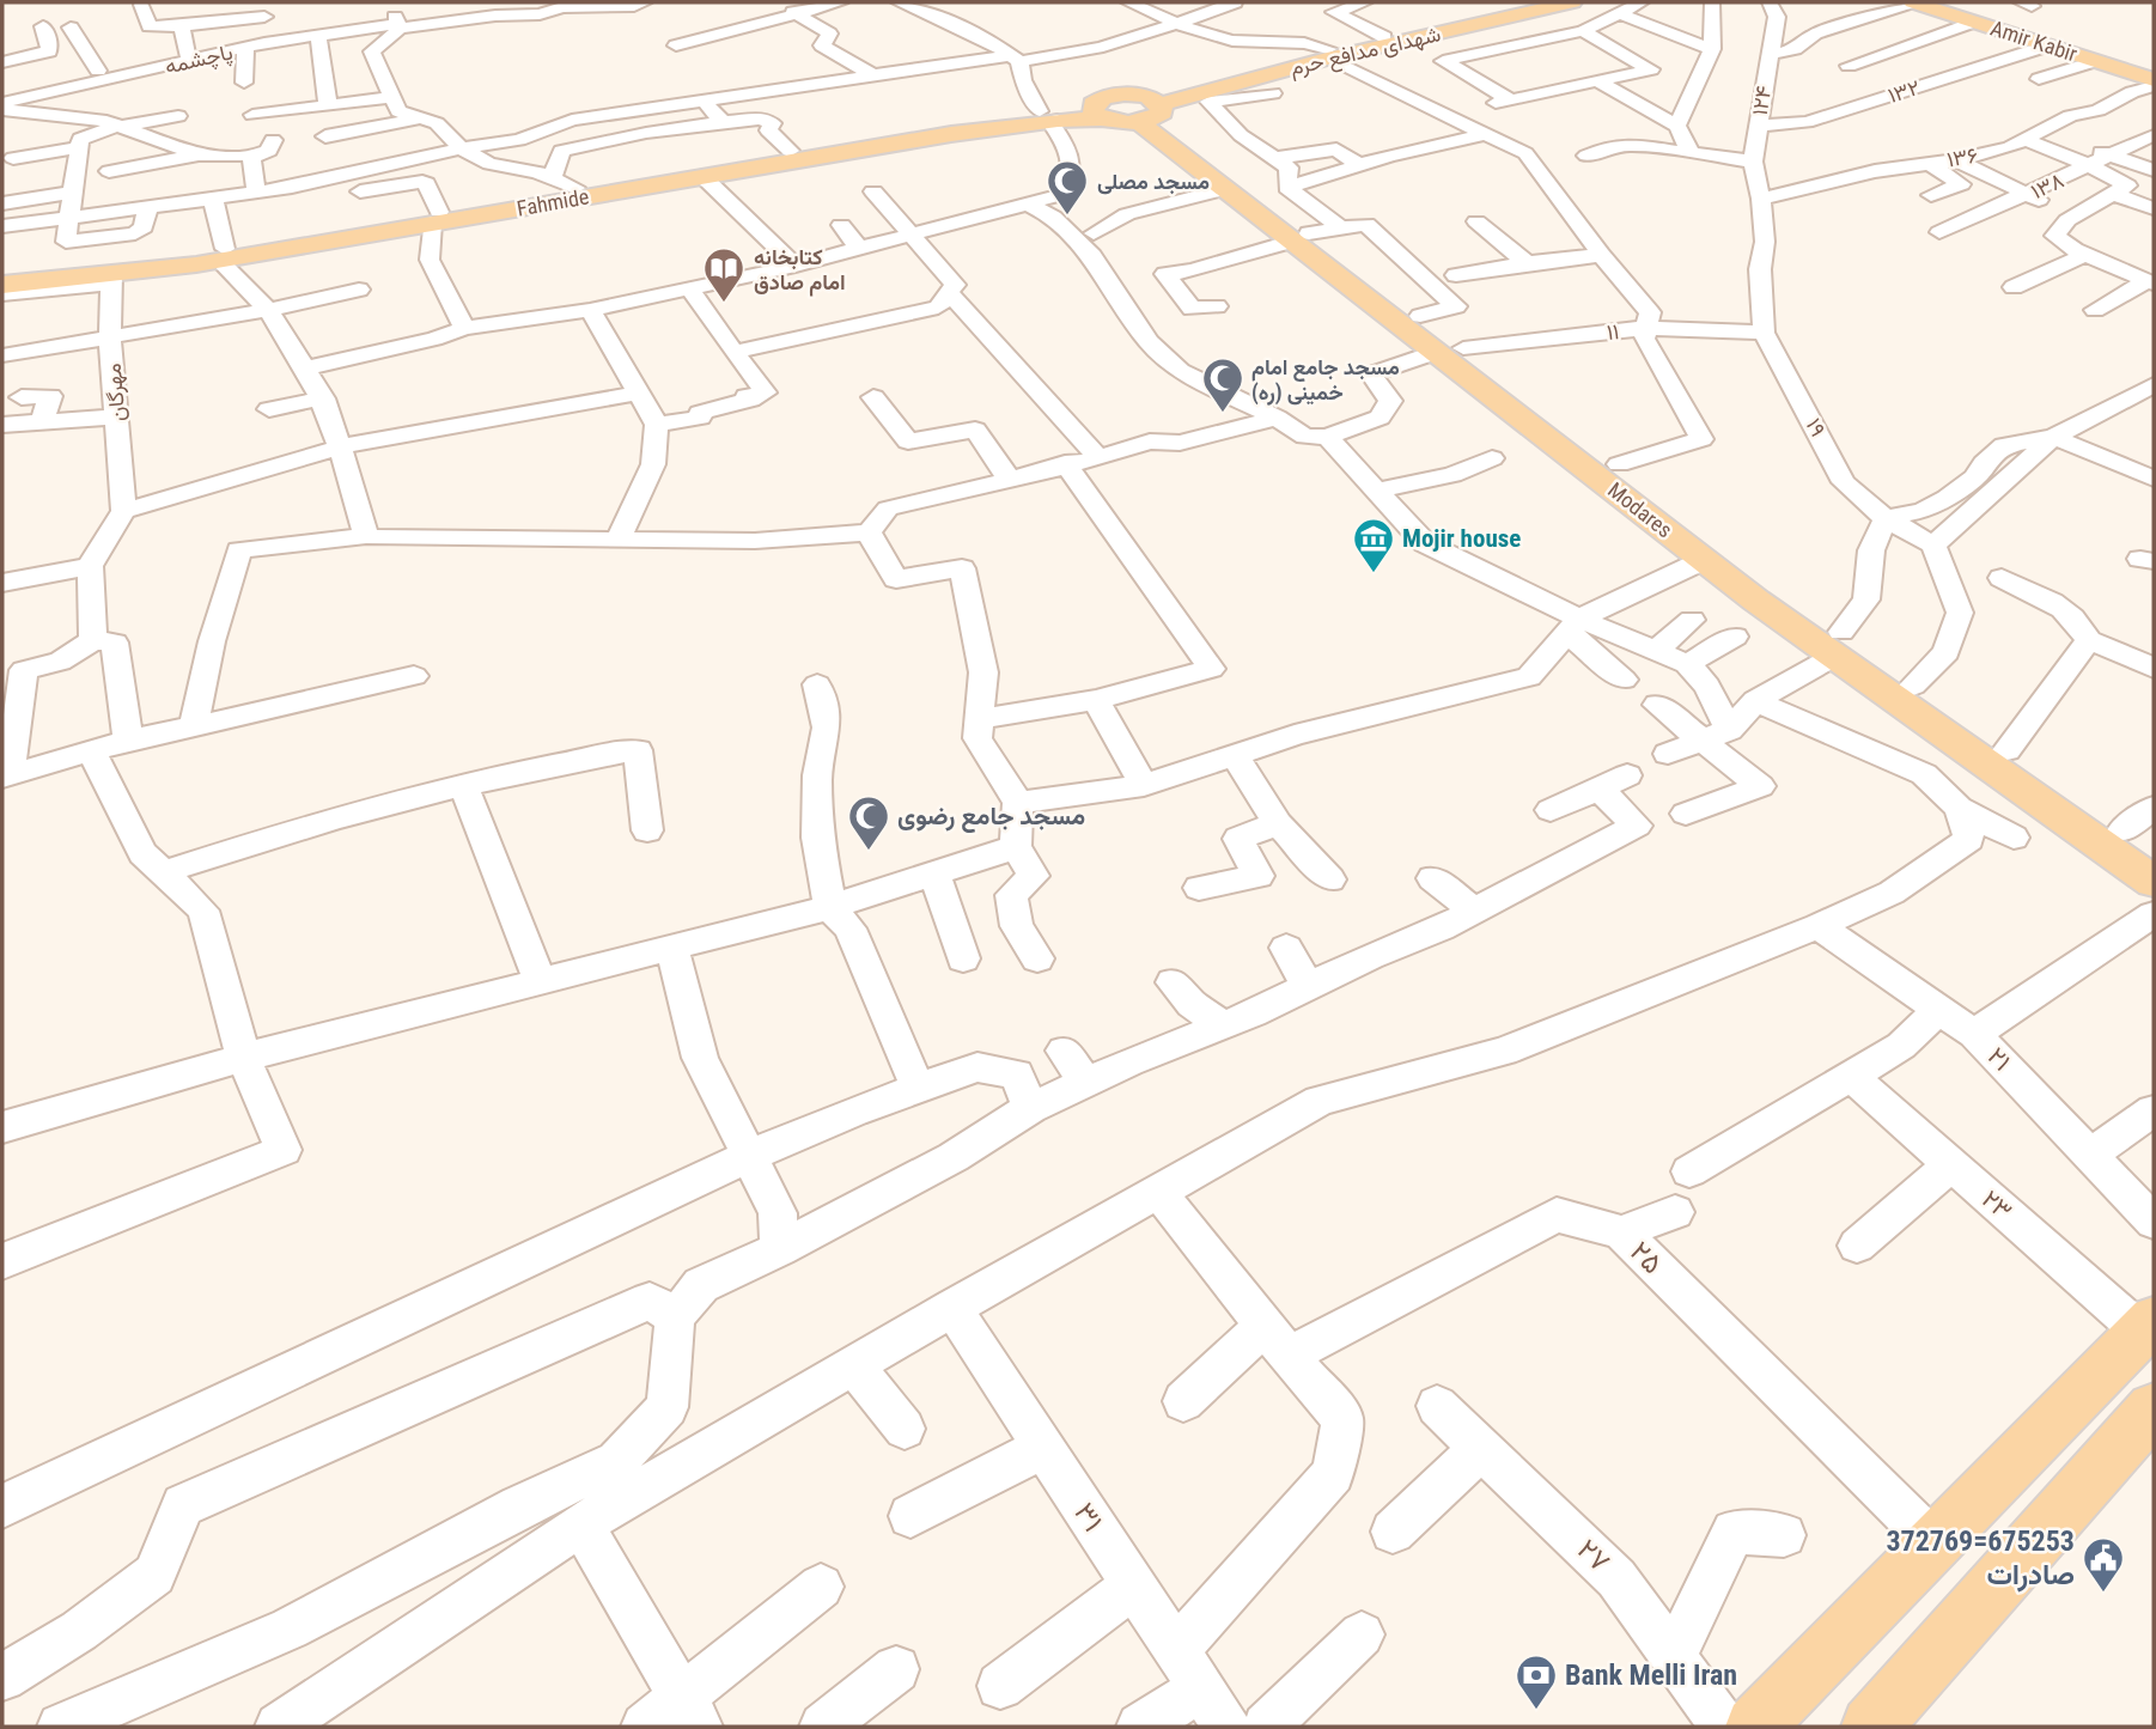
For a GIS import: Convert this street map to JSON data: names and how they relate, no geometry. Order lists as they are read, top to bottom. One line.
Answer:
{"streets":{"main road":["Amir Kabir","شهدای مدافع حرم","Fahmide","Modares"],"street":["پاچشمه","۱۳۲","۱۲۴","۱۳۶","۱۳۸","۱۱","مهرگان","۱۹","۲۱","۲۳","۲۵","۳۱","۲۷"]},"crossings":[["Amir Kabir","۱۳۲"],["شهدای مدافع حرم","Fahmide"],["شهدای مدافع حرم","Modares"],["۱۳۲","۱۲۴"],["۱۲۴","۱۳۶"],["۱۲۴","۱۹"],["۱۳۶","۱۹"],["Fahmide","مهرگان"],["Fahmide","Modares"],["۱۱","۱۹"],["۱۱","Modares"]],"places":{"mosque":["مسجد مصلی","مسجد جامع امام خمینی (ره)","مسجد جامع رضوی"],"library":["کتابخانه امام صادق"],"museum":["Mojir house"],"public building":["372769=675253 صادرات"],"bank":["Bank Melli Iran"]}}
